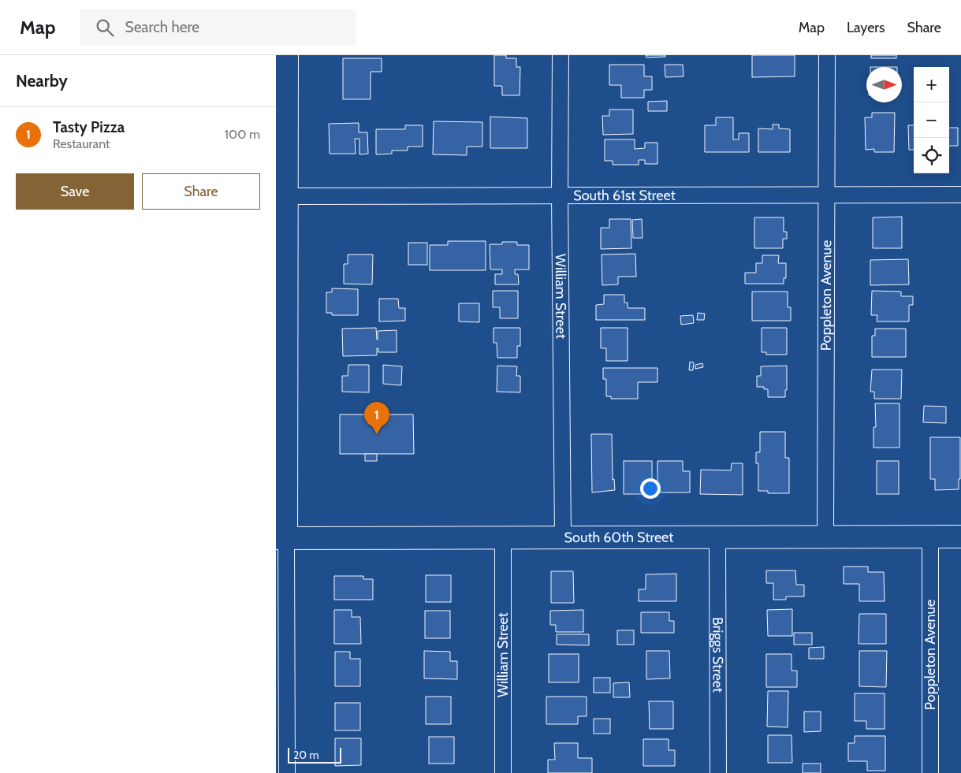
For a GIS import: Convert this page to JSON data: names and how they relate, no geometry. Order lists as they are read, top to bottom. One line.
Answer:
{"streets":{"main road":["South 60th Street"],"street":["South 61st Street","Poppleton Avenue","William Street","Briggs Street"]},"crossings":[["South 61st Street","Poppleton Avenue"],["South 61st Street","William Street"],["Poppleton Avenue","South 60th Street"],["William Street","South 60th Street"],["South 60th Street","Briggs Street"]],"scale_bar":"20 m","north":"right","page":{"header":"Map","search":"Search here","nav":["Map","Layers","Share"],"heading":"Nearby","map_buttons":["+","−"],"list":[{"mark":"1","name":"Tasty Pizza","note":"Restaurant","value":"100 m"}],"buttons":["Save","Share"],"pins":"1","scale":"20 m"}}
